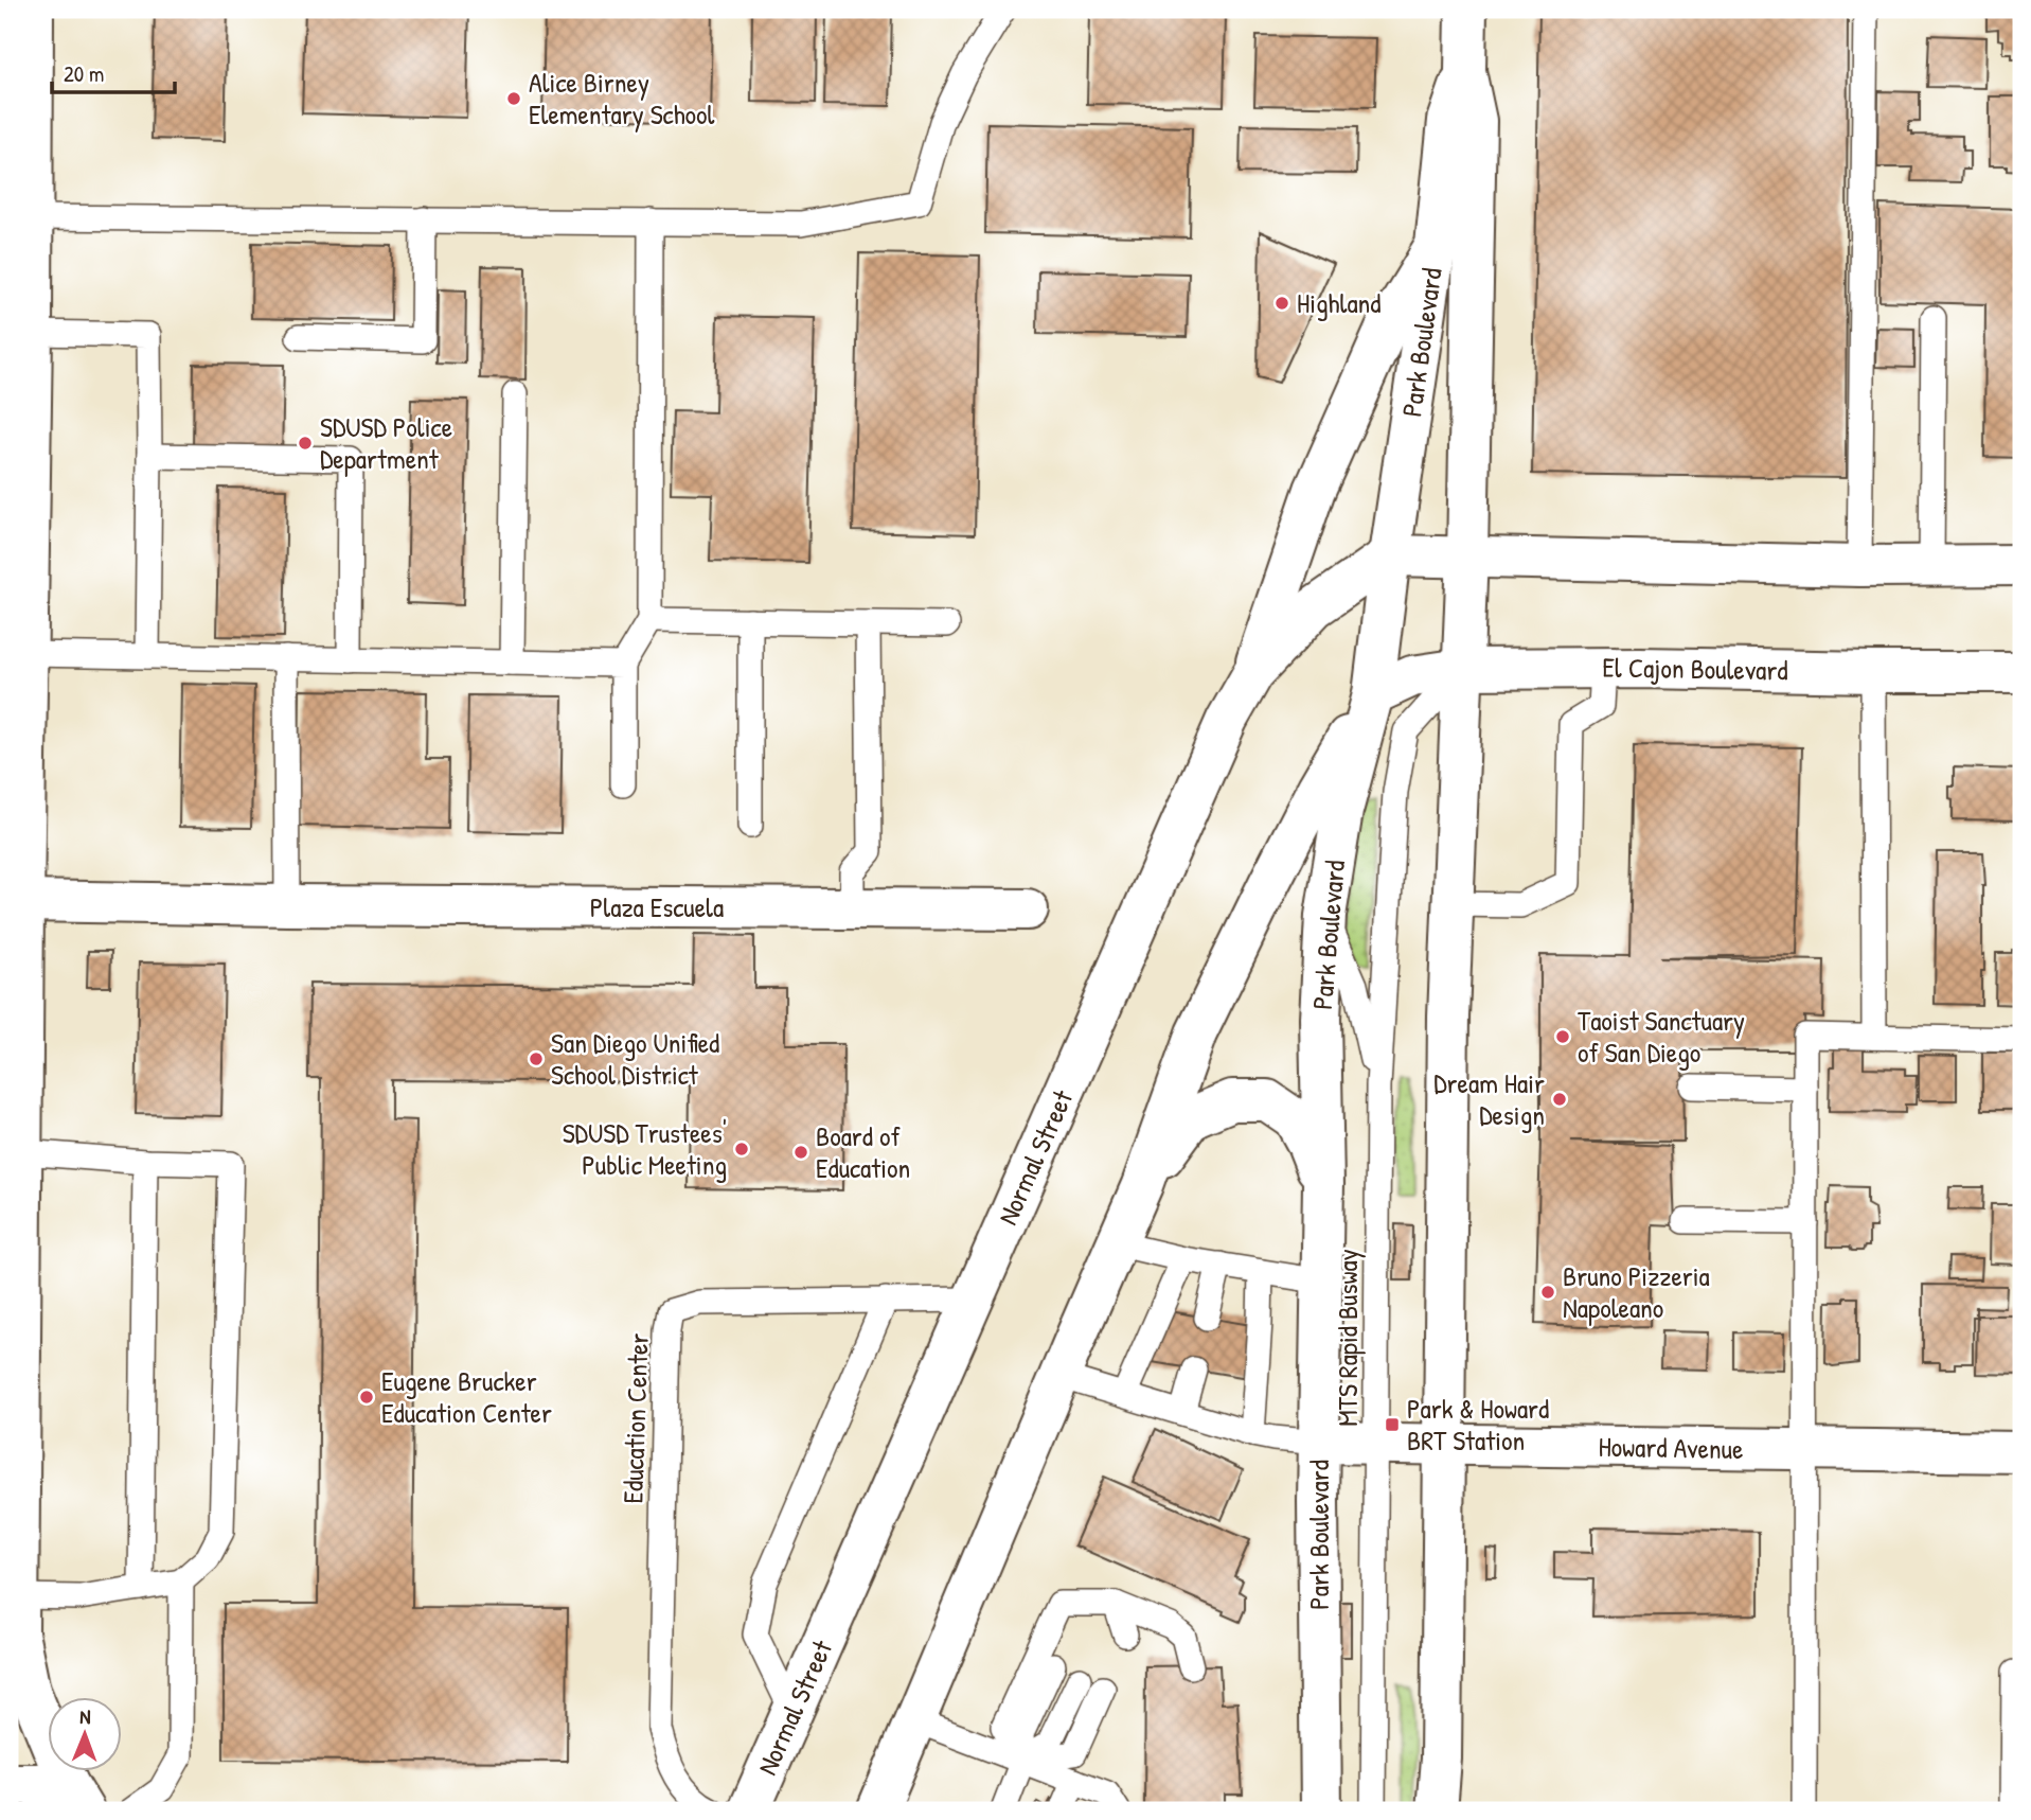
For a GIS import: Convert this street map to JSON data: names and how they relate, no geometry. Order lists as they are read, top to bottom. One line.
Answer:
{"streets":{"main road":["Park Boulevard","El Cajon Boulevard","Plaza Escuela","Normal Street","Howard Avenue"],"lane":["MTS Rapid Busway","Education Center"]},"crossings":[["Park Boulevard","El Cajon Boulevard"],["Park Boulevard","Normal Street"],["Park Boulevard","MTS Rapid Busway"],["Park Boulevard","Howard Avenue"],["El Cajon Boulevard","MTS Rapid Busway"],["Normal Street","Education Center"],["MTS Rapid Busway","Howard Avenue"]],"places":{"other":["Alice Birney Elementary School","Highland","SDUSD Police Department","Taoist Sanctuary of San Diego","San Diego Unified School District","Dream Hair Design","SDUSD Trustees' Public Meeting","Board of Education","Bruno Pizzeria Napoleano","Eugene Brucker Education Center"],"transit":["Park & Howard BRT Station"]},"scale_bar":"20 m","north":"top"}
